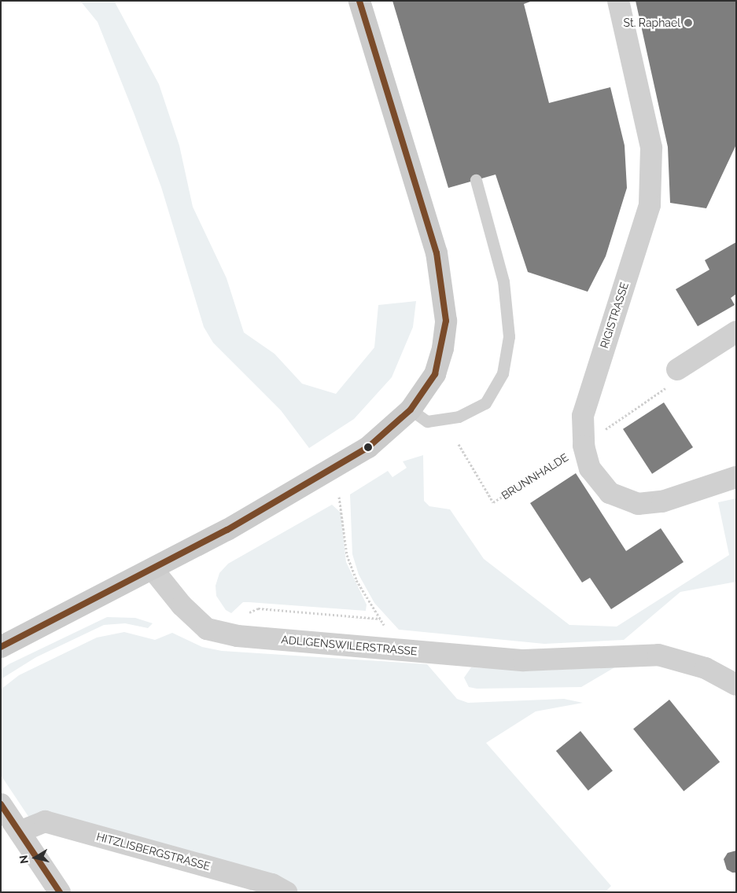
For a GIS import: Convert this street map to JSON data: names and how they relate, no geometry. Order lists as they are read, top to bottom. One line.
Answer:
{"streets":{"street":["RIGISTRASSE","ADLIGENSWILERSTRASSE","HITZLISBERGSTRASSE"],"path":["BRUNNHALDE"]},"places":["St. Raphael"],"north":"left"}
